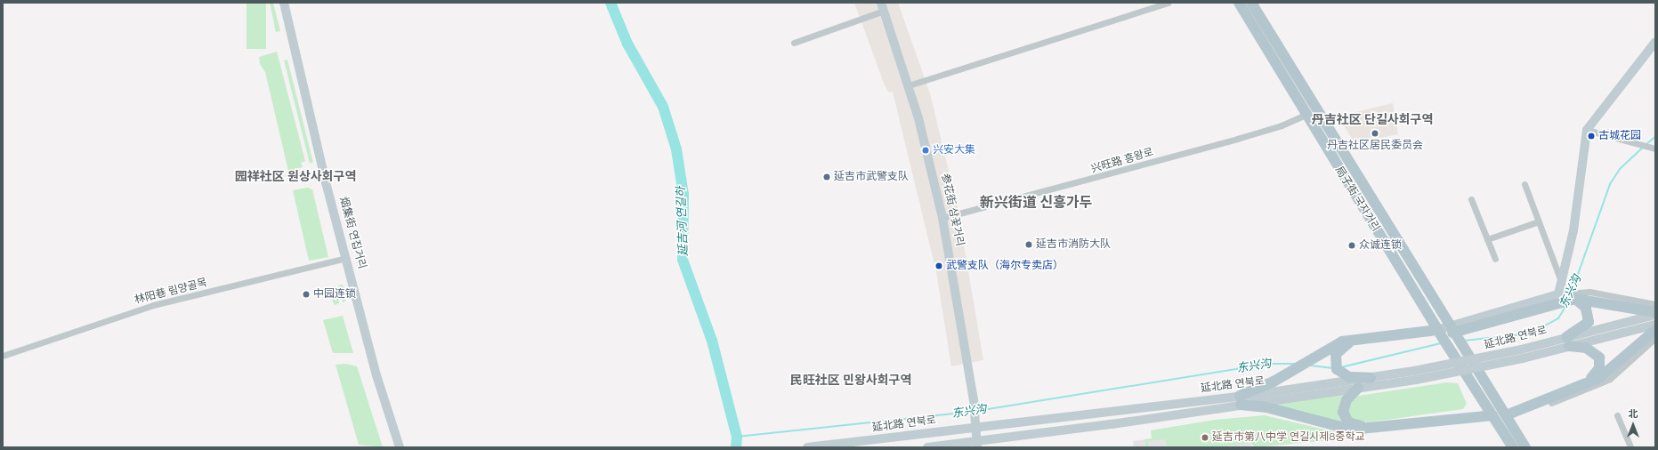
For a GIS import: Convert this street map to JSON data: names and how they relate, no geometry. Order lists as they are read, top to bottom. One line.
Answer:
{"streets":{"main road":["局子街 국자거리","参花街 삼꽃거리","烟集街 연집거리","延北路 연북로"],"street":["兴旺路 흥왕로","林阳巷 림양골목"]},"crossings":[["兴旺路 흥왕로","局子街 국자거리"],["兴旺路 흥왕로","参花街 삼꽃거리"],["参花街 삼꽃거리","延北路 연북로"],["烟集街 연집거리","林阳巷 림양골목"]],"districts":["丹吉社区 단길사회구역","园祥社区 원상사회구역","新兴街道 신흥가두","民旺社区 민왕사회구역"],"water":["延吉河 연길하","东兴沟"],"places":["丹吉社区居民委员会","古城花园","兴安大集","延吉市武警支队","延吉市消防大队","众诚连锁","武警支队（海尔专卖店）","中园连锁","延吉市第八中学 연길시제8중학교"],"north":"top"}
